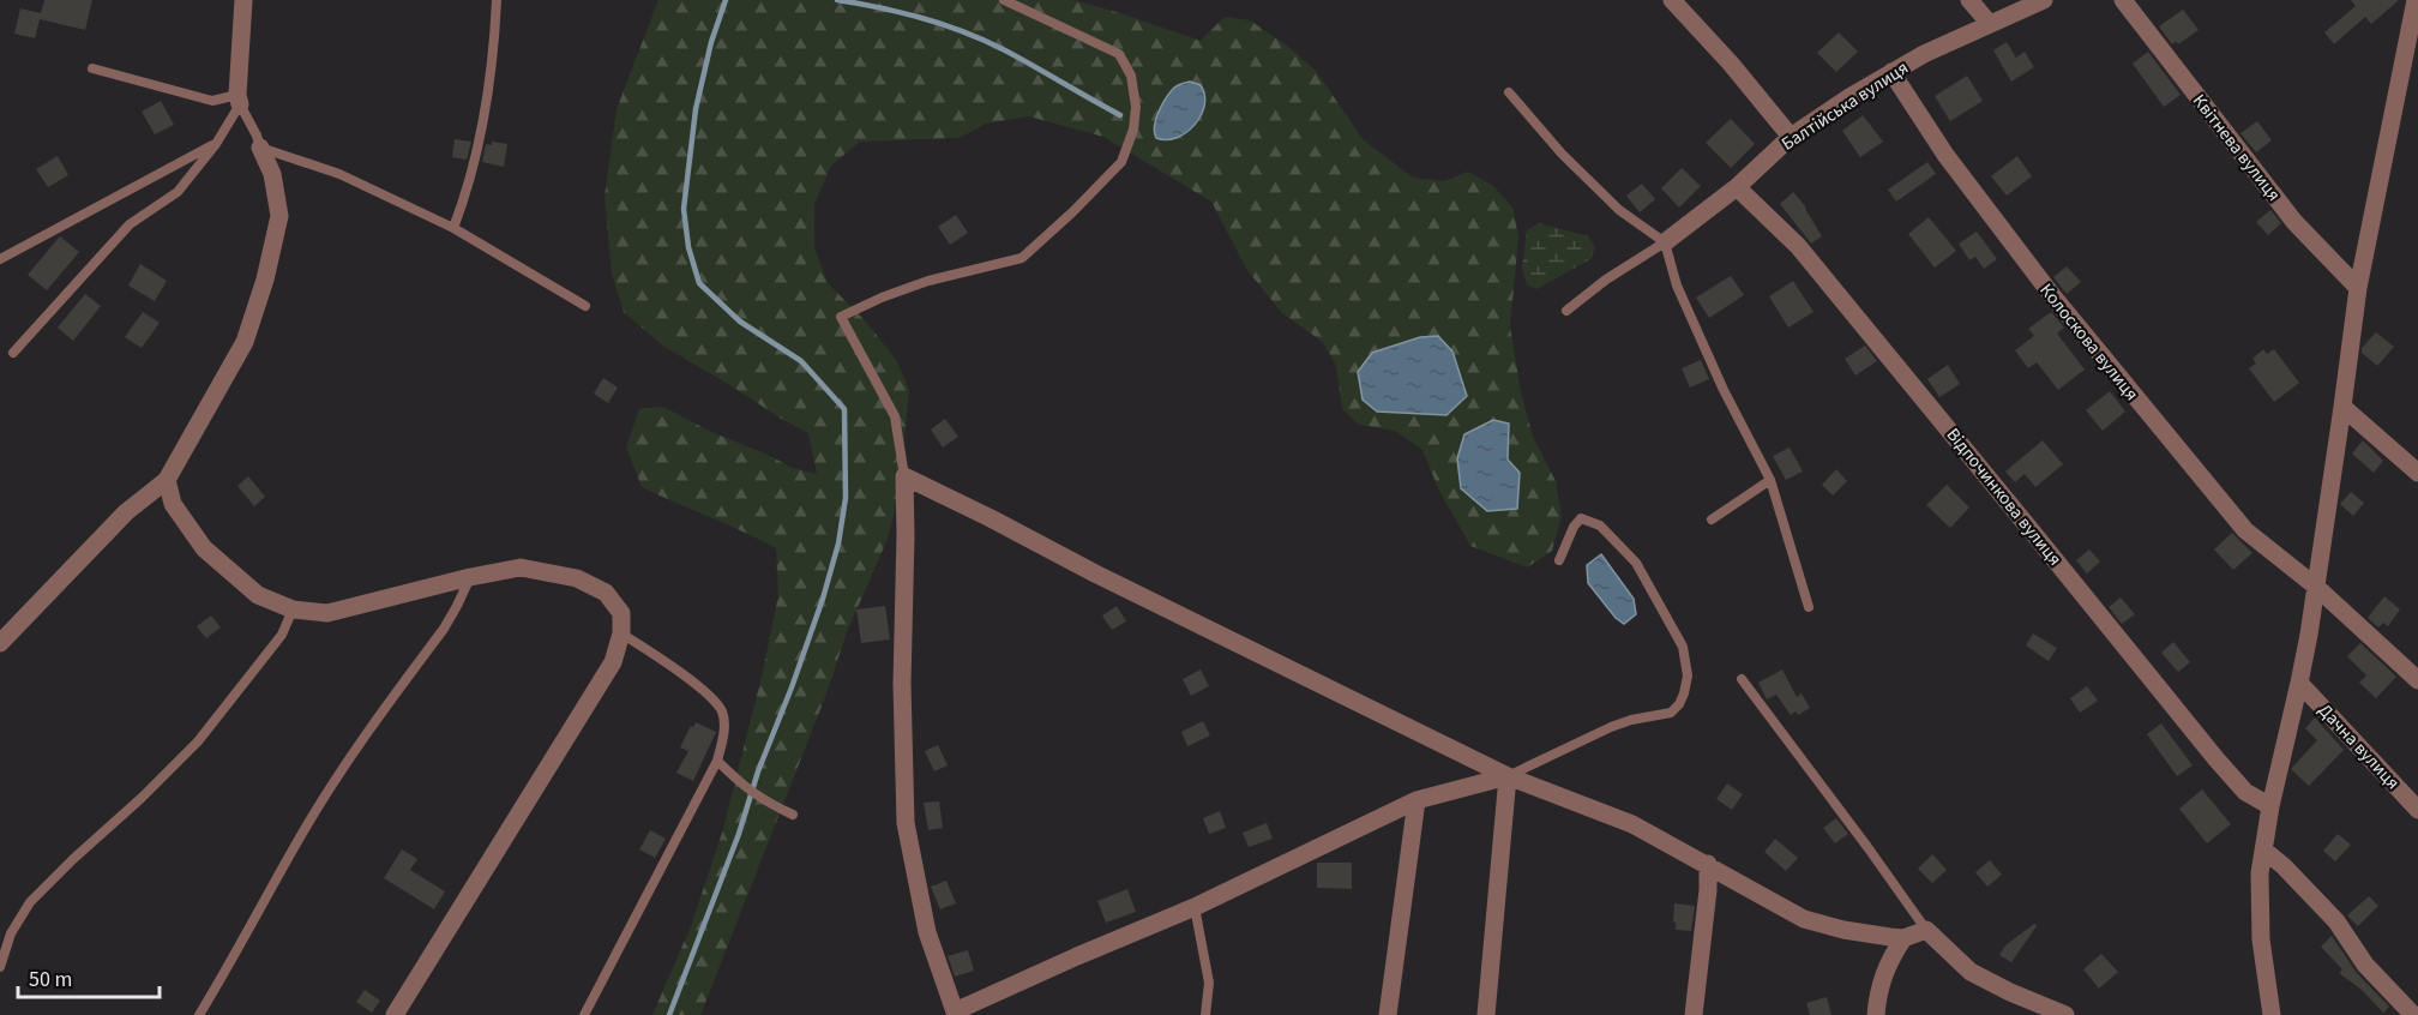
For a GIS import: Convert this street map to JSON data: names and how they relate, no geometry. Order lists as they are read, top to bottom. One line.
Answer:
{"streets":{"street":["Балтійська вулиця","Квітнева вулиця","Колоскова вулиця","Відпочинкова вулиця","Дачна вулиця"]},"crossings":[["Балтійська вулиця","Колоскова вулиця"],["Балтійська вулиця","Відпочинкова вулиця"]],"scale_bar":"50 m"}
